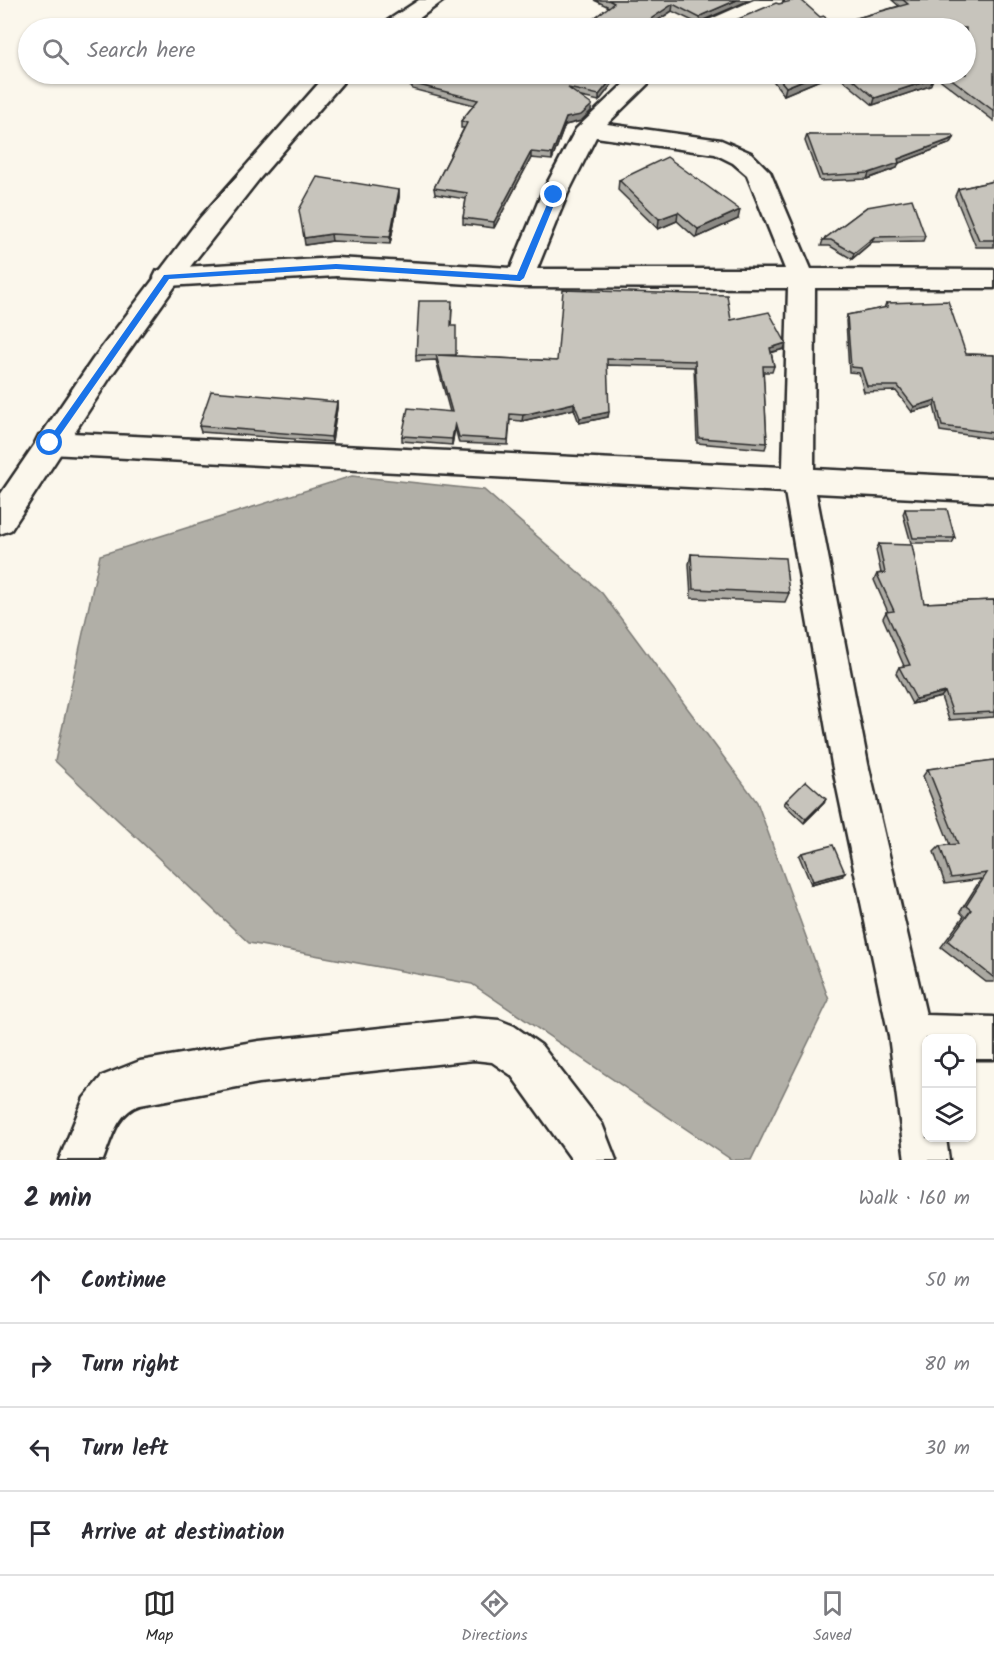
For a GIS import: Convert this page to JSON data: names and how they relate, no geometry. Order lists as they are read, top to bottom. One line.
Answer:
{"page":{"search":"Search here","heading":["2 min","Walk · 160 m"],"list":[["Continue","50 m"],["Turn right","80 m"],["Turn left","30 m"],"Arrive at destination"],"nav":["Map","Directions","Saved"]}}
